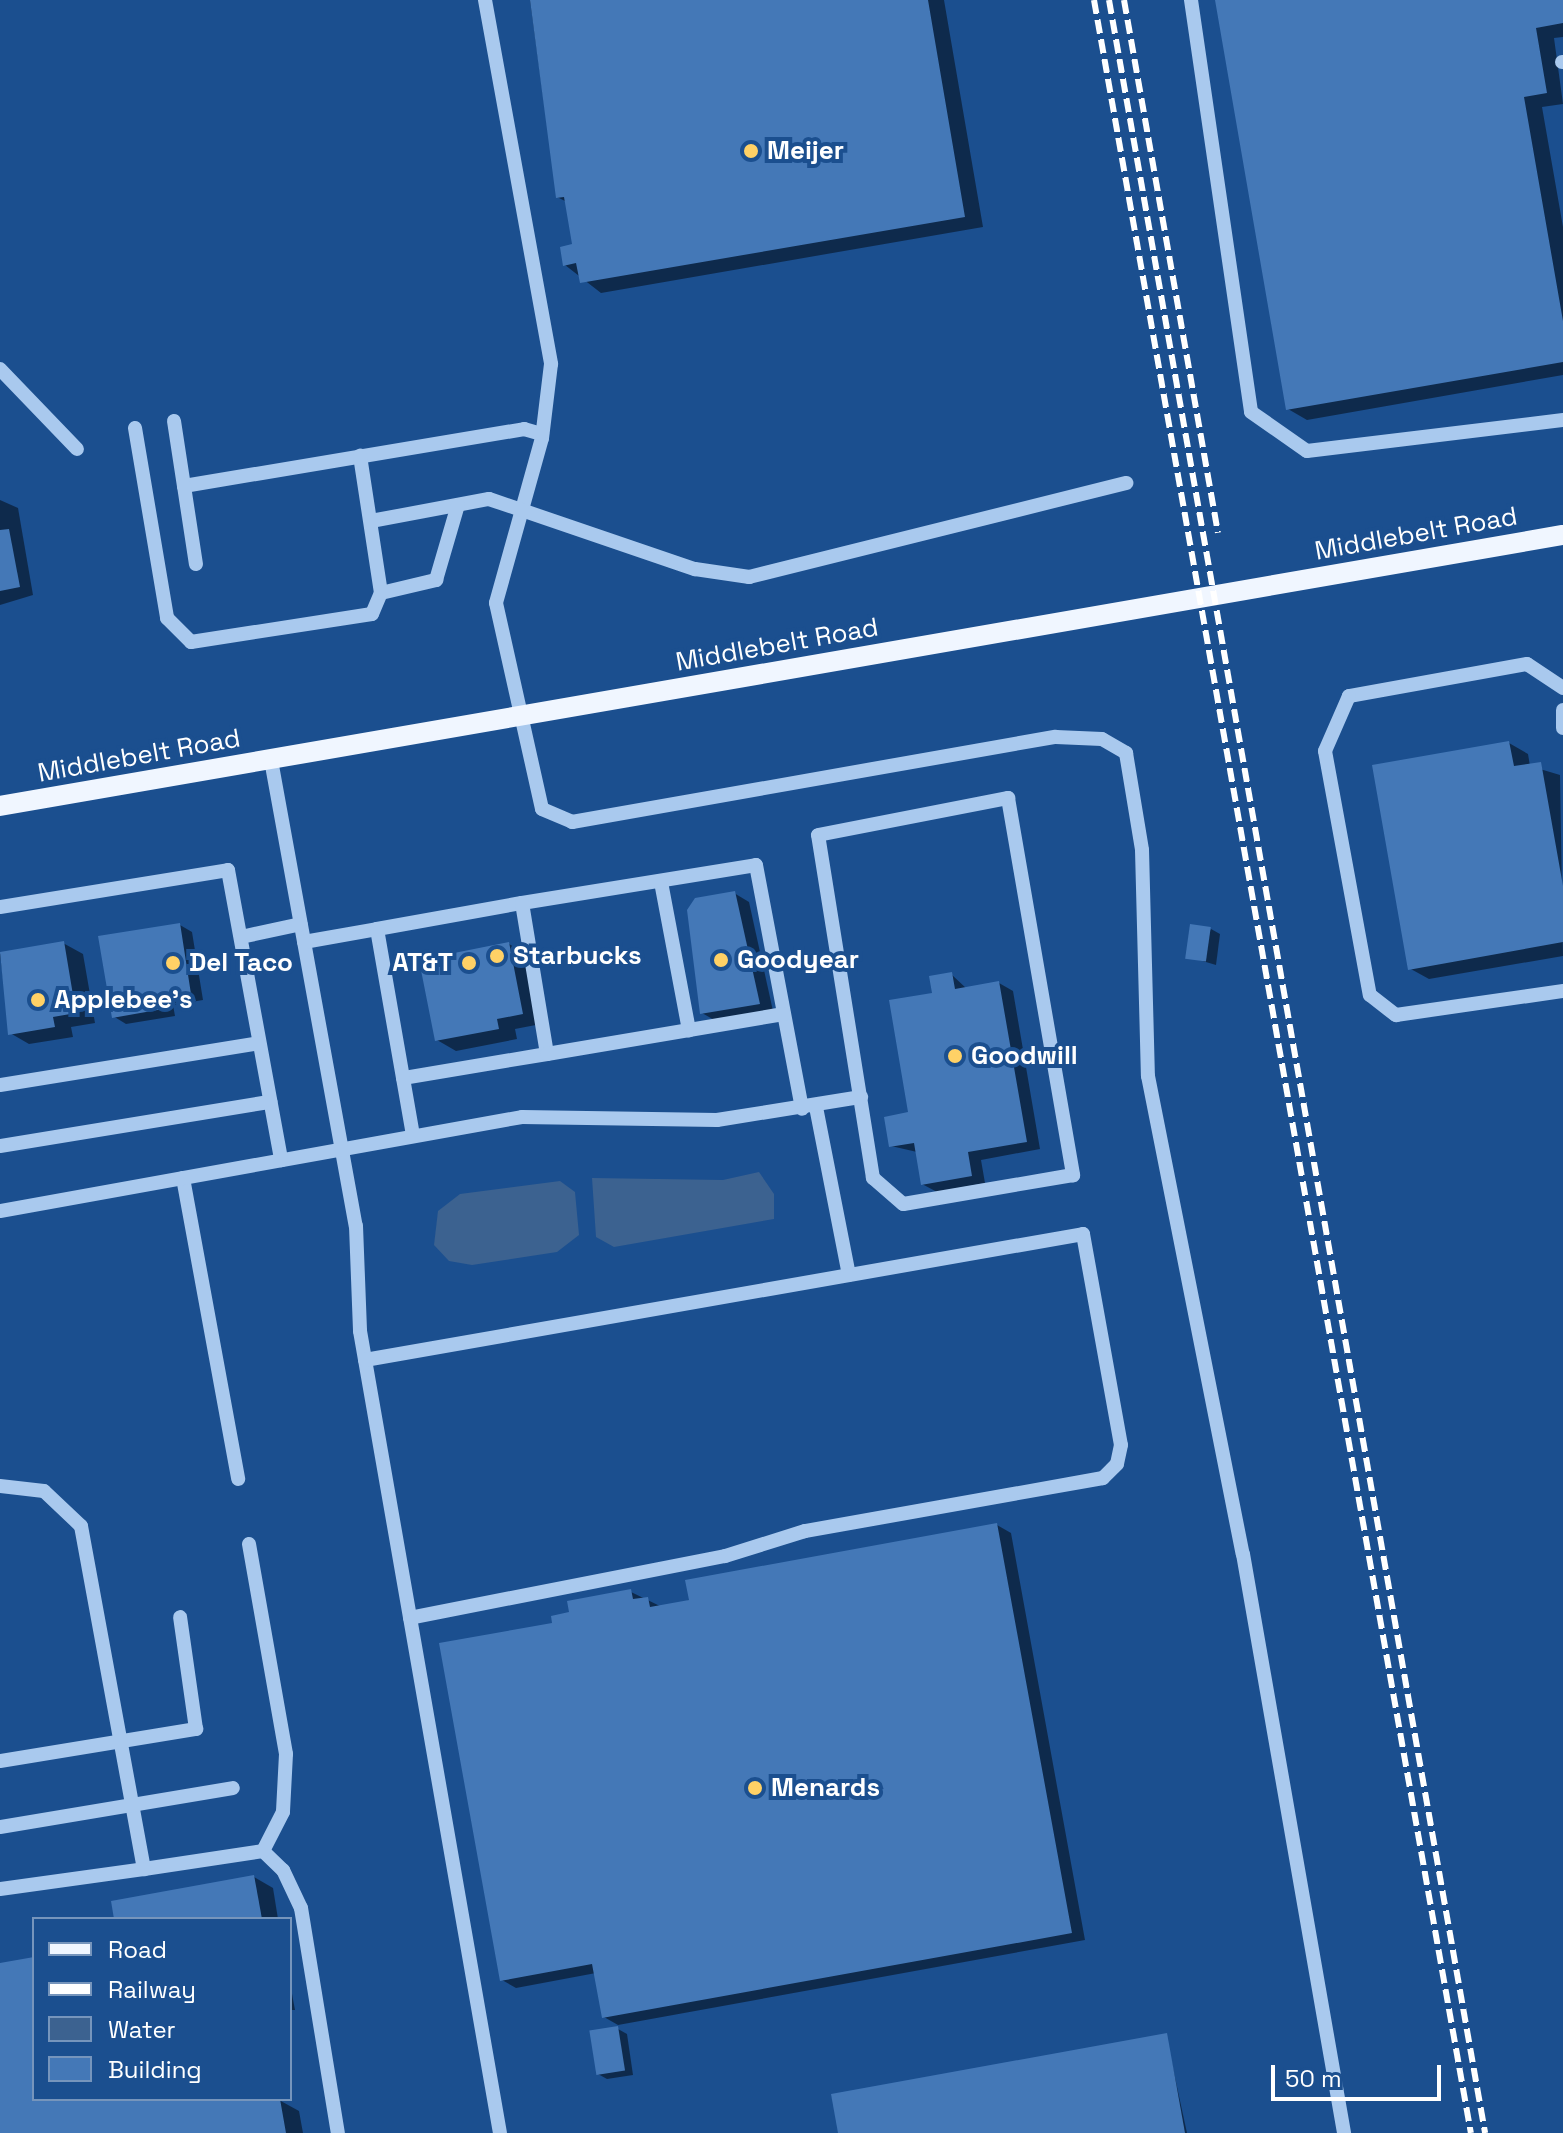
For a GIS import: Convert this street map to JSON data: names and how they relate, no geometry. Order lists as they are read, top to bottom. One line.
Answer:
{"streets":{"main road":["Middlebelt Road"]},"places":["Meijer","Starbucks","Goodyear","Del Taco","AT&T","Applebee's","Goodwill","Menards"],"legend":["Road","Railway","Water","Building"],"scale_bar":"50 m"}
